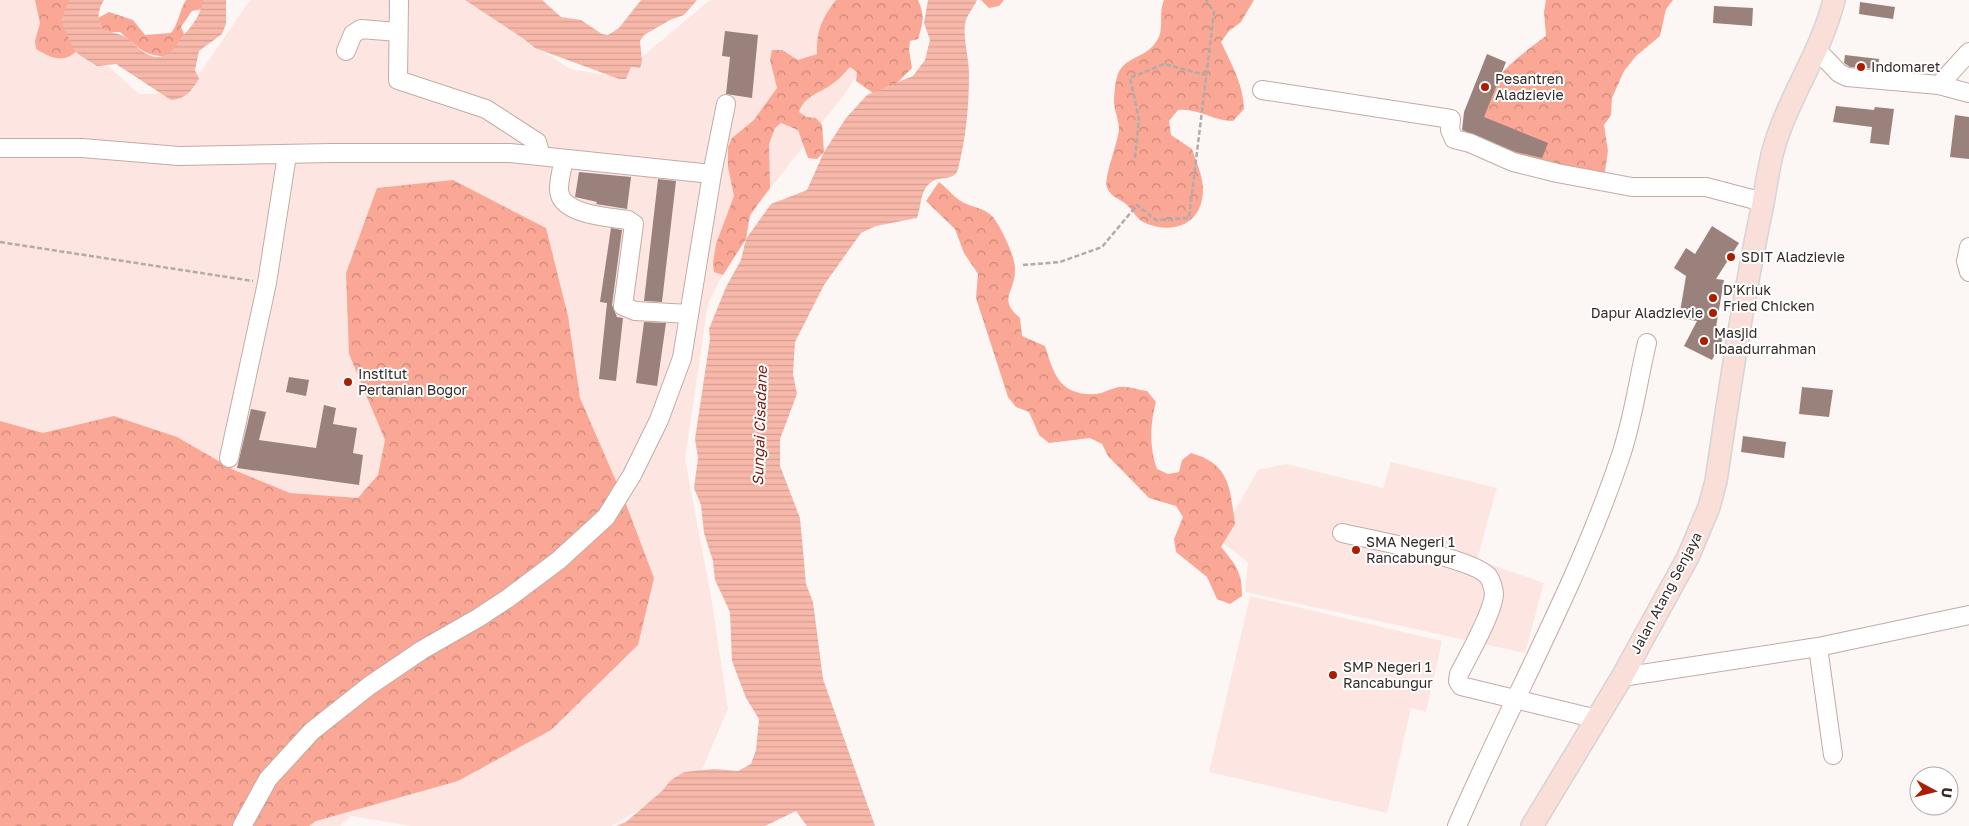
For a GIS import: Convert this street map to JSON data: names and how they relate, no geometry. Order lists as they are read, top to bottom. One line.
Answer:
{"streets":{"main road":["Jalan Atang Senjaya"]},"water":["Sungai Cisadane"],"places":["Indomaret","Pesantren Aladzievie","SDIT Aladzievie","D'Kriuk Fried Chicken","Dapur Aladzievie","Masjid Ibaadurrahman","Institut Pertanian Bogor","SMA Negeri 1 Rancabungur","SMP Negeri 1 Rancabungur"],"north":"right"}
